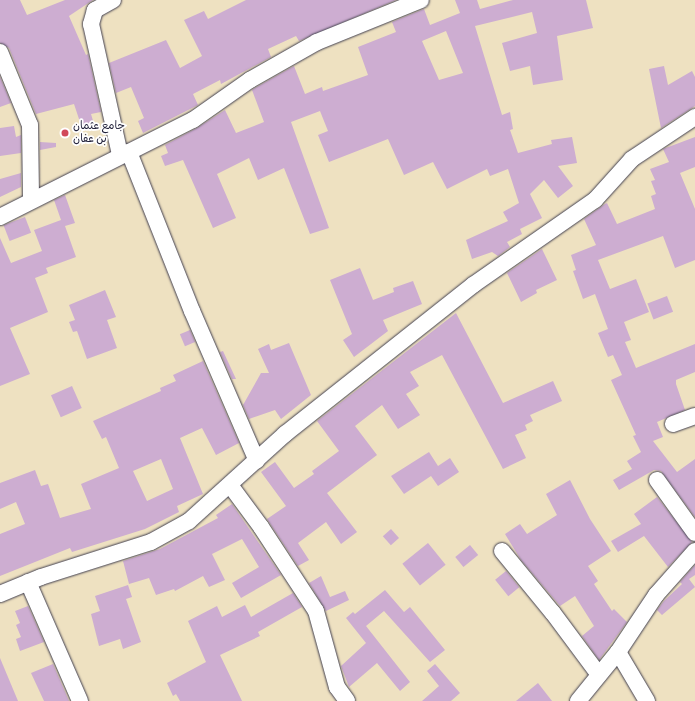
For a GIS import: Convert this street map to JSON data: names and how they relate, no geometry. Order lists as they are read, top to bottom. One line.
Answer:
{"places":["جامع عثمان بن عفان"]}
